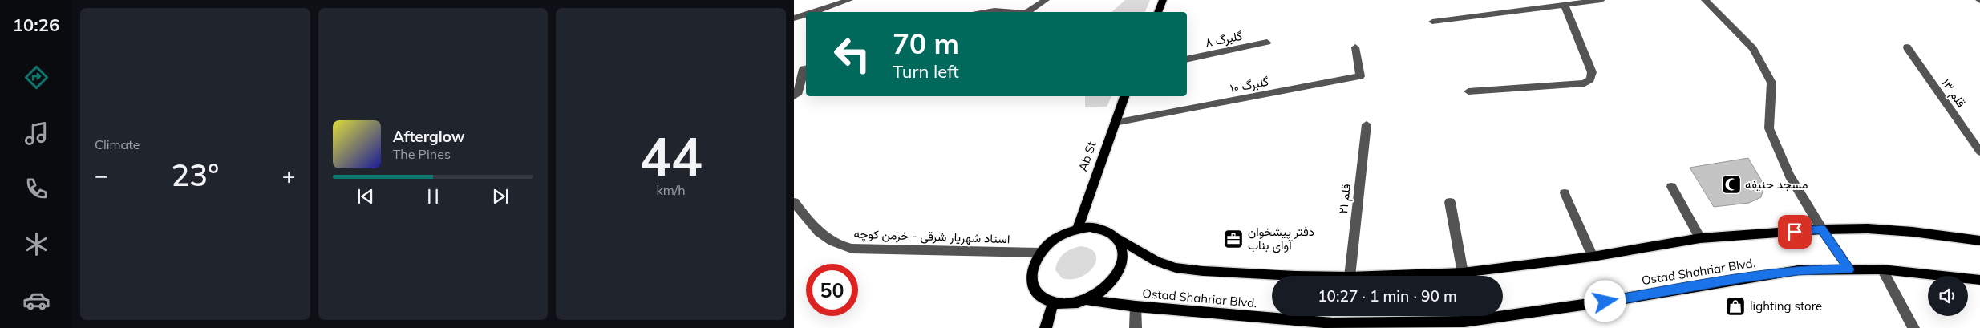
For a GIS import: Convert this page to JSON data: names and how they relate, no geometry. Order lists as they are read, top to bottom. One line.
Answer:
{"streets":{"main road":["Ab St","Ostad Shahriar Blvd."],"street":["گلبرگ ۸","گلبرگ ۱۰","قلم ۱۳","قلم ۲۱","استاد شهریار شرقی - خرمن کوچه"]},"crossings":[["گلبرگ ۱۰","Ab St"],["Ab St","استاد شهریار شرقی - خرمن کوچه"],["Ab St","Ostad Shahriar Blvd."],["استاد شهریار شرقی - خرمن کوچه","Ostad Shahriar Blvd."]],"places":{"mosque":["مسجد حنیفه"],"office":["دفتر پیشخوان آوای بناب"],"shop":["lighting store"]},"page":{"tabs":"10:26","tile":["Climate",["44","km/h"]],"turn":["70 m","Turn left"],"song":["Afterglow","The Pines"],"heat":["−","23°","+"],"limit":"50","trip":"10:27 · 1 min · 90 m"}}
